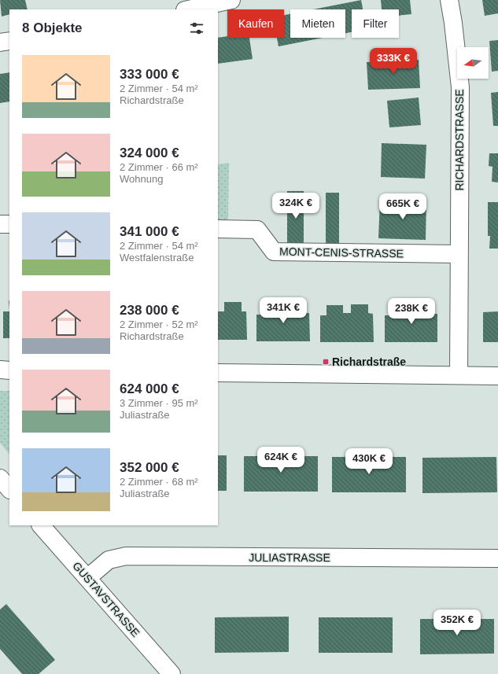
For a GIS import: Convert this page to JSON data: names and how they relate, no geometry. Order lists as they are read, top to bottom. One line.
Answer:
{"streets":{"street":["RICHARDSTRASSE","MONT-CENIS-STRASSE","JULIASTRASSE","GUSTAVSTRASSE"]},"crossings":[["RICHARDSTRASSE","MONT-CENIS-STRASSE"],["JULIASTRASSE","GUSTAVSTRASSE"]],"places":{"transit":["Richardstraße"]},"north":"left","page":{"chip":["Kaufen","Mieten","Filter"],"heading":"8 Objekte","list":[{"name":"333 000 €","note":"2 Zimmer · 54 m² · Richardstraße"},{"name":"324 000 €","note":"2 Zimmer · 66 m² · Wohnung"},{"name":"341 000 €","note":"2 Zimmer · 54 m² · Westfalenstraße"},{"name":"238 000 €","note":"2 Zimmer · 52 m² · Richardstraße"},{"name":"624 000 €","note":"3 Zimmer · 95 m² · Juliastraße"},{"name":"352 000 €","note":"2 Zimmer · 68 m² · Juliastraße"}],"price":["333K €","324K €","665K €","341K €","238K €","624K €","430K €","352K €"]}}
